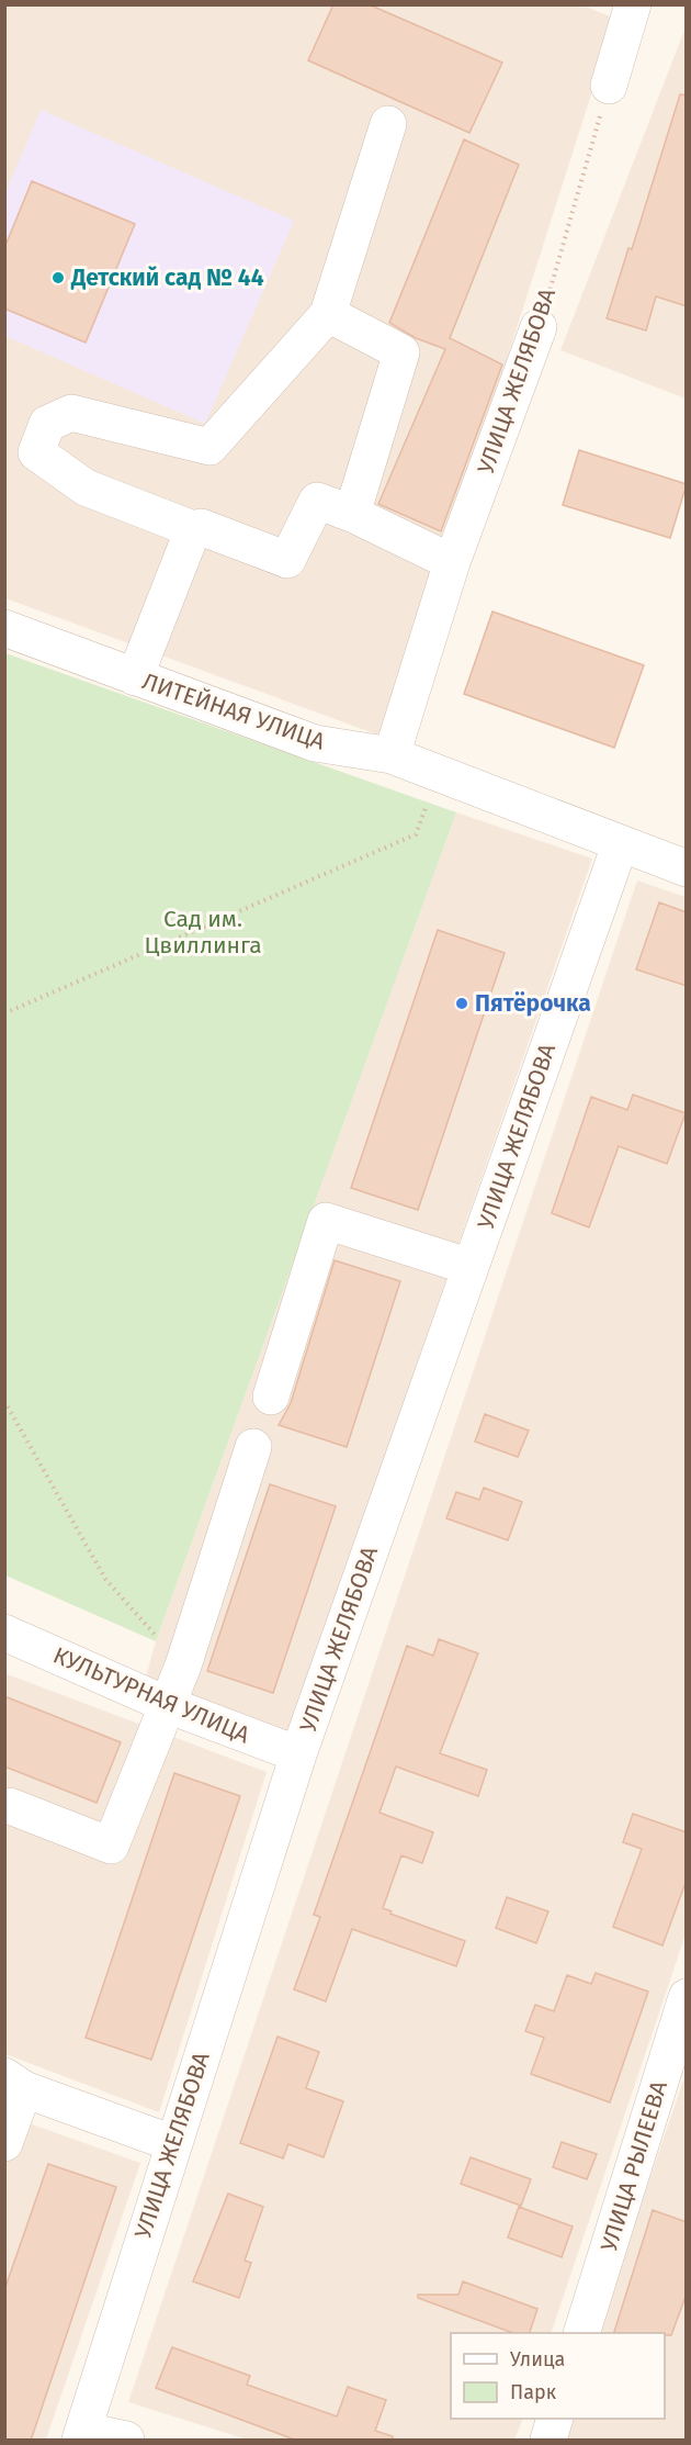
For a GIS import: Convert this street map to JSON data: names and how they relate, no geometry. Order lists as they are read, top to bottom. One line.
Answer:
{"streets":{"street":["УЛИЦА ЖЕЛЯБОВА","ЛИТЕЙНАЯ УЛИЦА","КУЛЬТУРНАЯ УЛИЦА","УЛИЦА РЫЛЕЕВА"]},"crossings":[["УЛИЦА ЖЕЛЯБОВА","ЛИТЕЙНАЯ УЛИЦА"],["УЛИЦА ЖЕЛЯБОВА","КУЛЬТУРНАЯ УЛИЦА"]],"parks":["Сад им. Цвиллинга"],"places":["Детский сад № 44","Пятёрочка"],"legend":["Улица","Парк"]}
